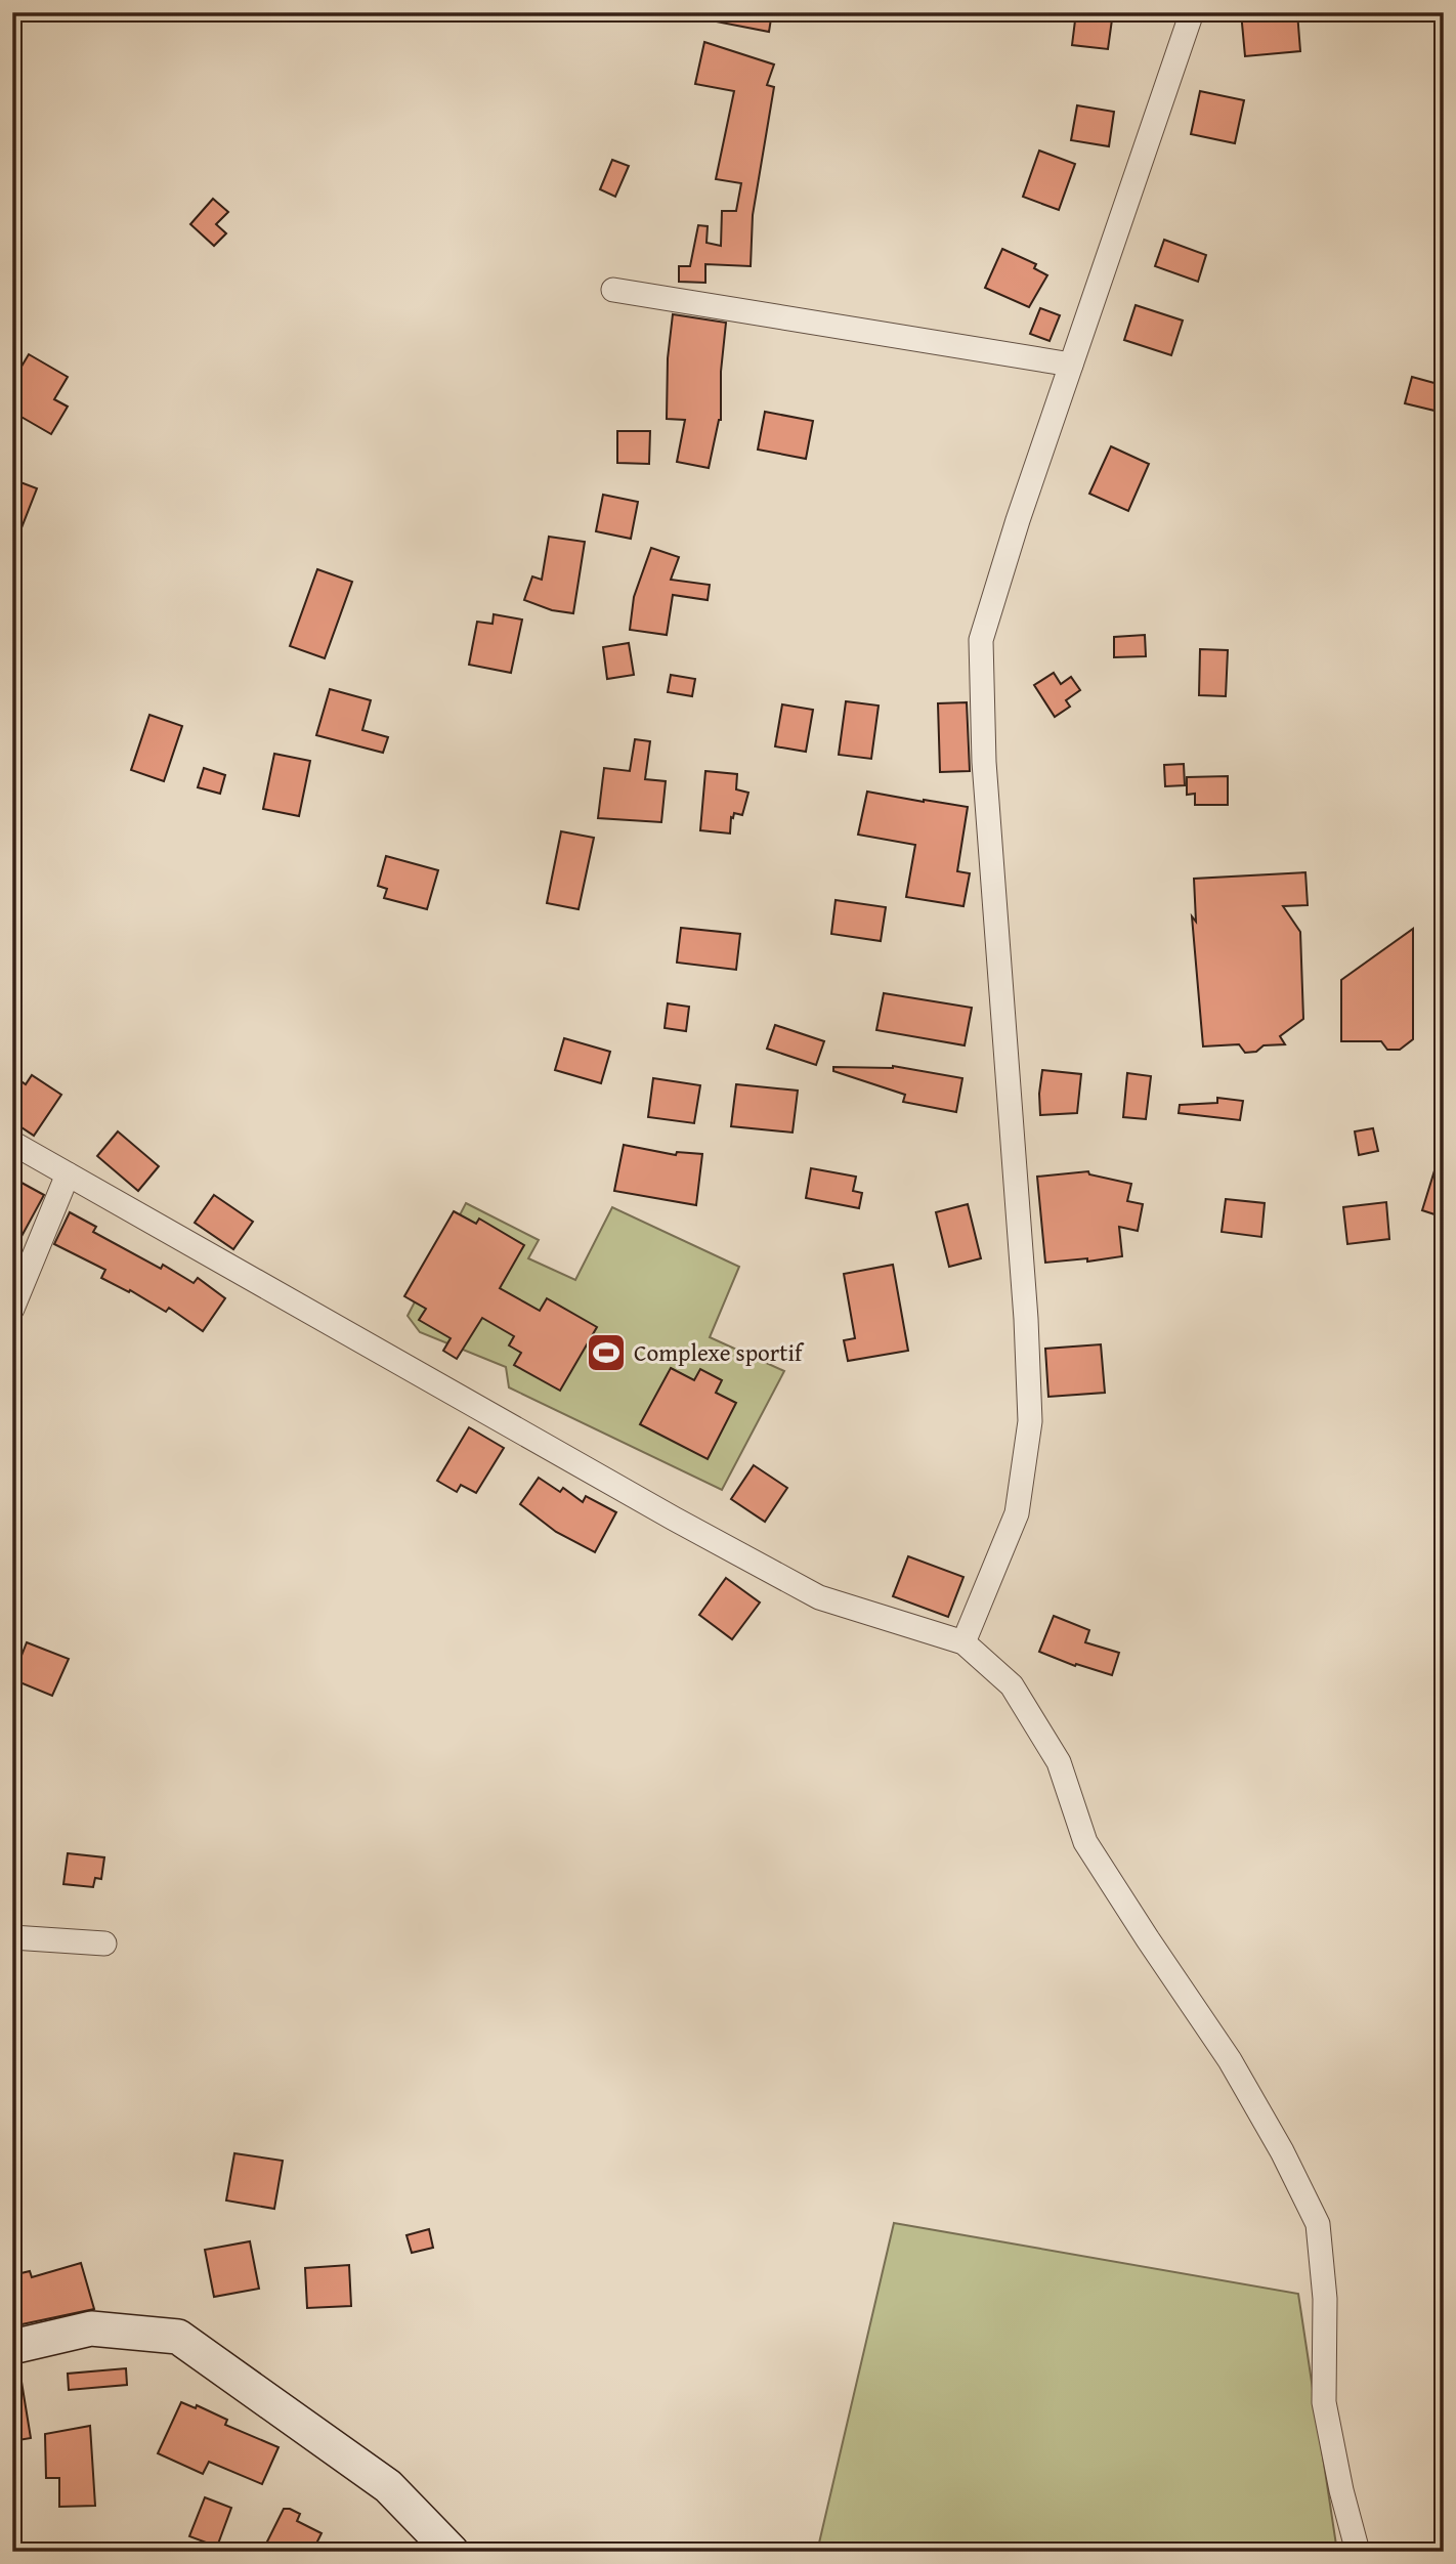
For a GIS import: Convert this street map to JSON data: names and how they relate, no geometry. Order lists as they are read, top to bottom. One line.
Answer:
{"places":{"sports":["Complexe sportif"]}}
